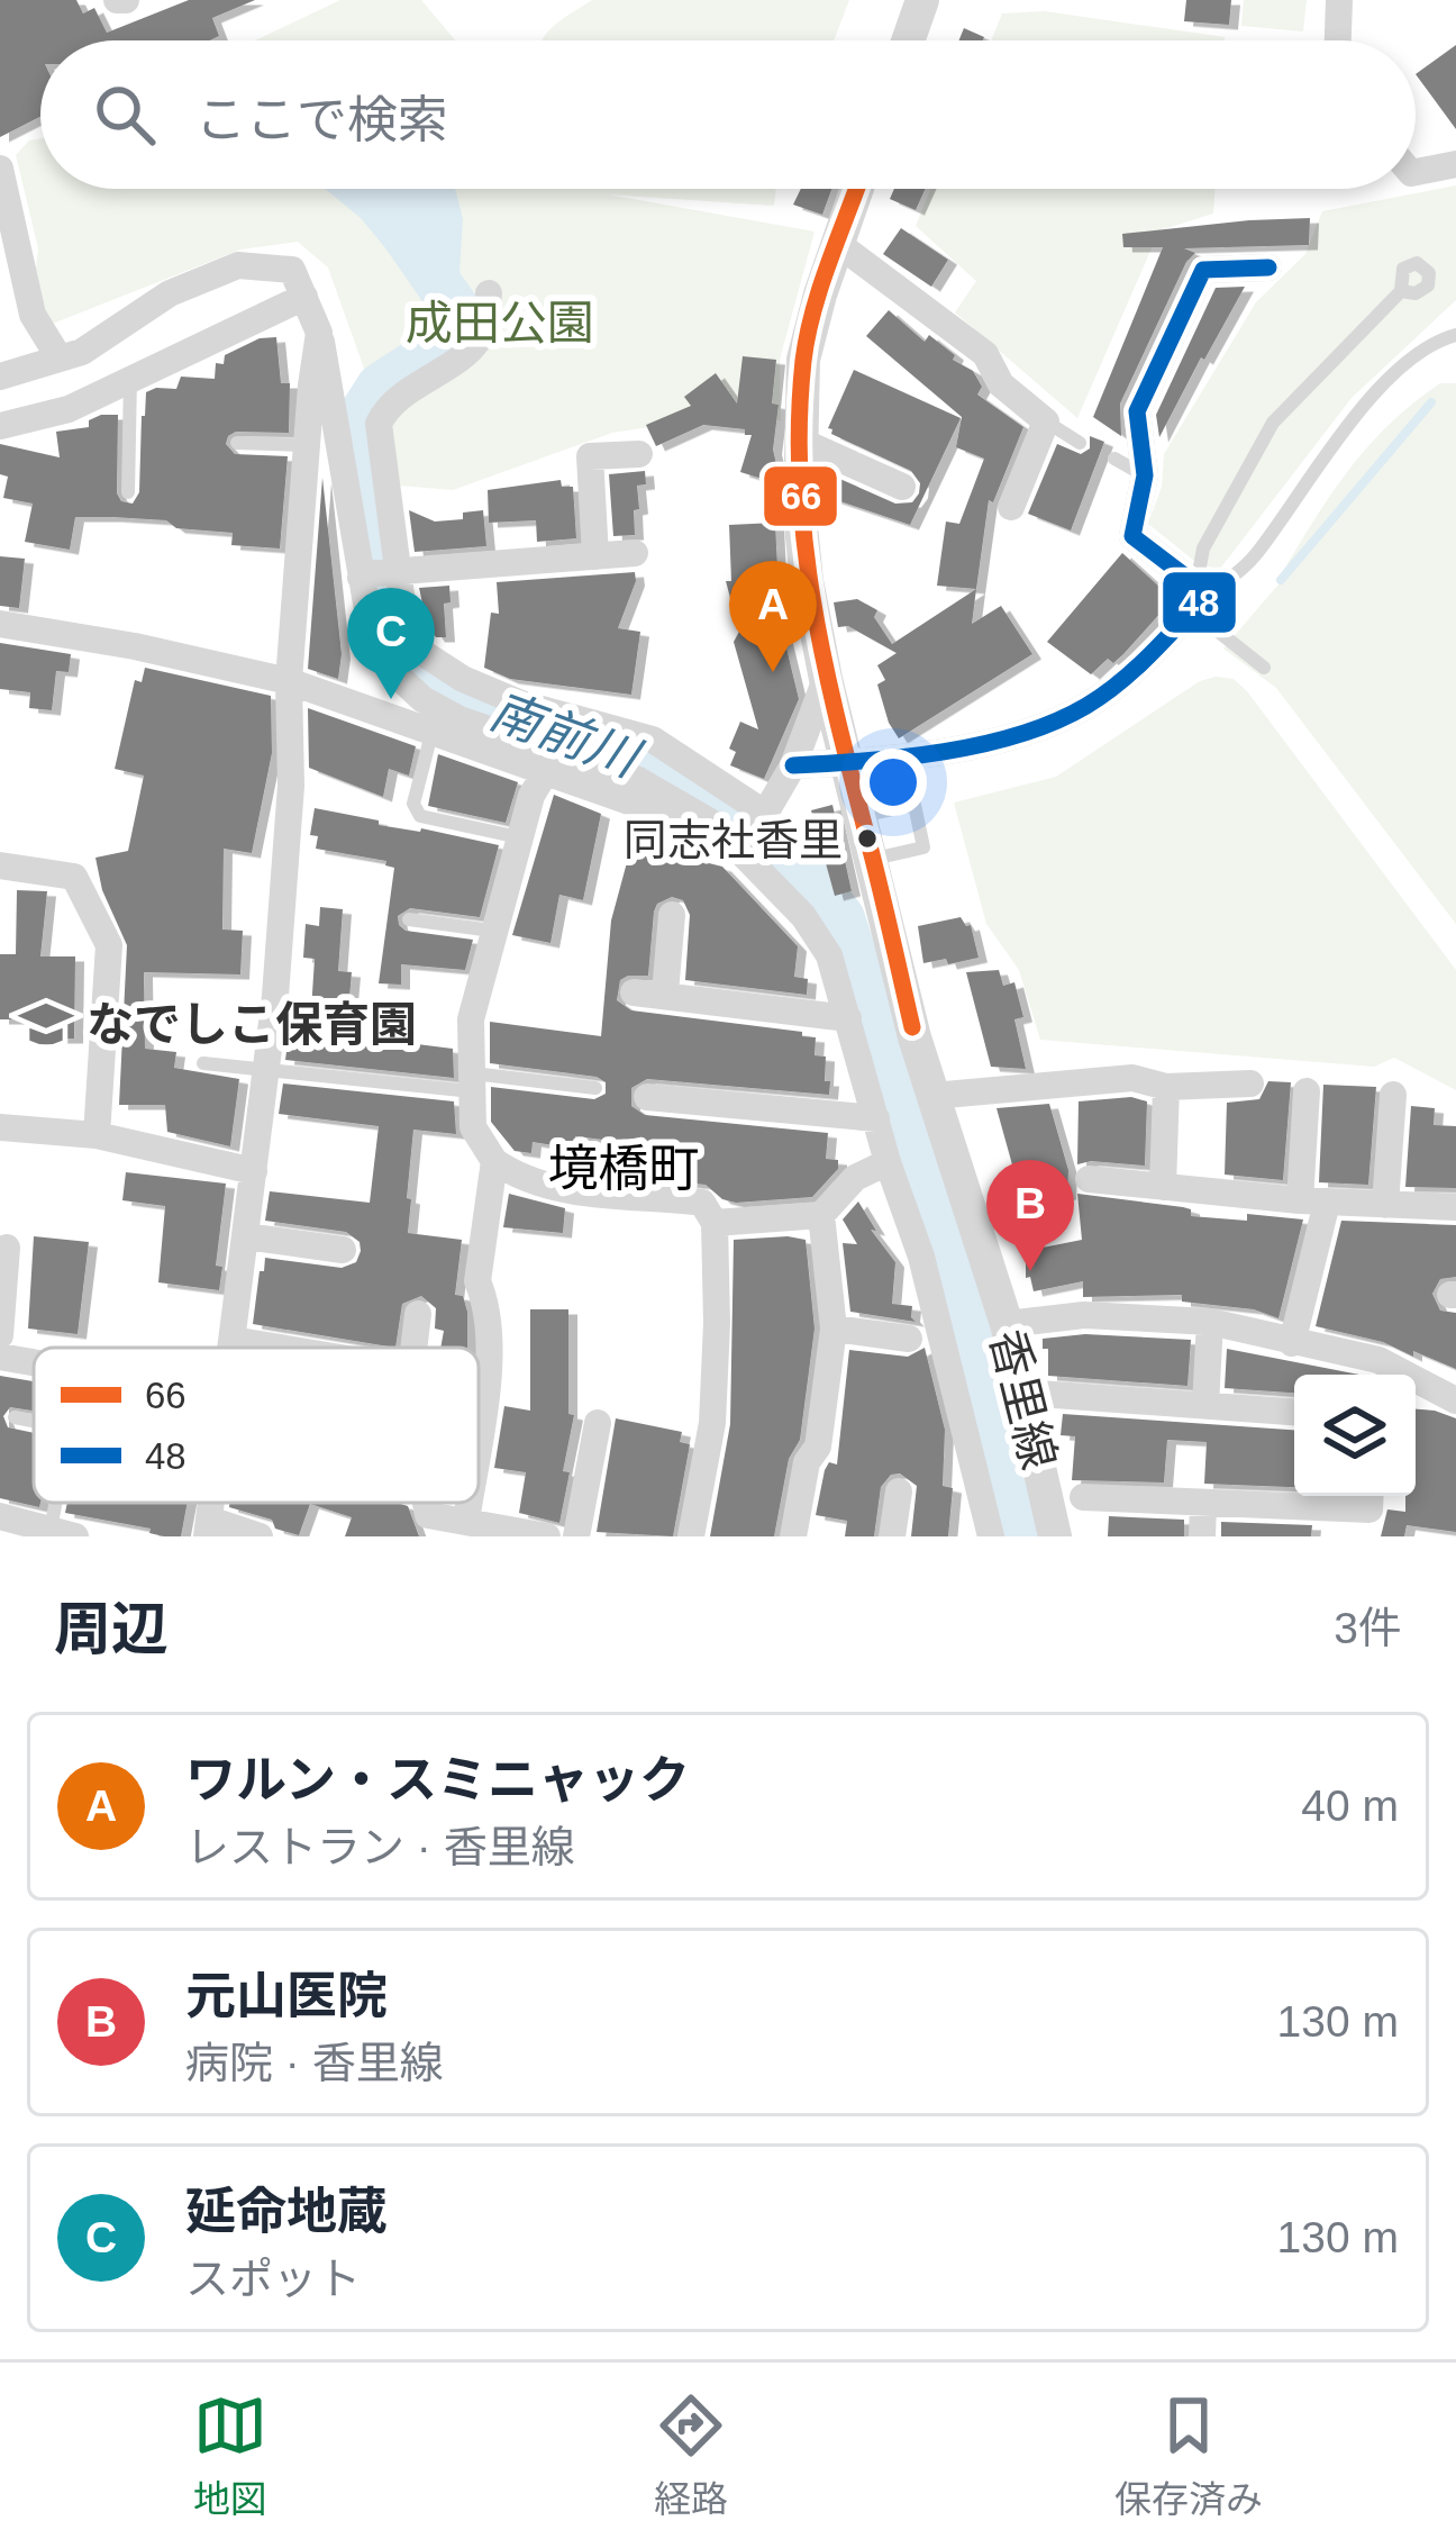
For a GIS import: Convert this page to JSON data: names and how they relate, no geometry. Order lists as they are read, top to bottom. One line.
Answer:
{"streets":{"street":["香里線"]},"districts":["境橋町"],"water":["南前川"],"parks":["成田公園"],"places":{"other":["同志社香里"],"school or university":["なでしこ保育園"]},"lines":["transit line 66","transit line 48"],"legend":["66","48"],"page":{"search":"ここで検索","pins":["A","C","B"],"heading":["周辺","3件"],"list":[{"mark":"A","name":"ワルン・スミニャック","note":"レストラン · 香里線","value":"40 m"},{"mark":"B","name":"元山医院","note":"病院 · 香里線","value":"130 m"},{"mark":"C","name":"延命地蔵","note":"スポット","value":"130 m"}],"nav":["地図","経路","保存済み"]}}
